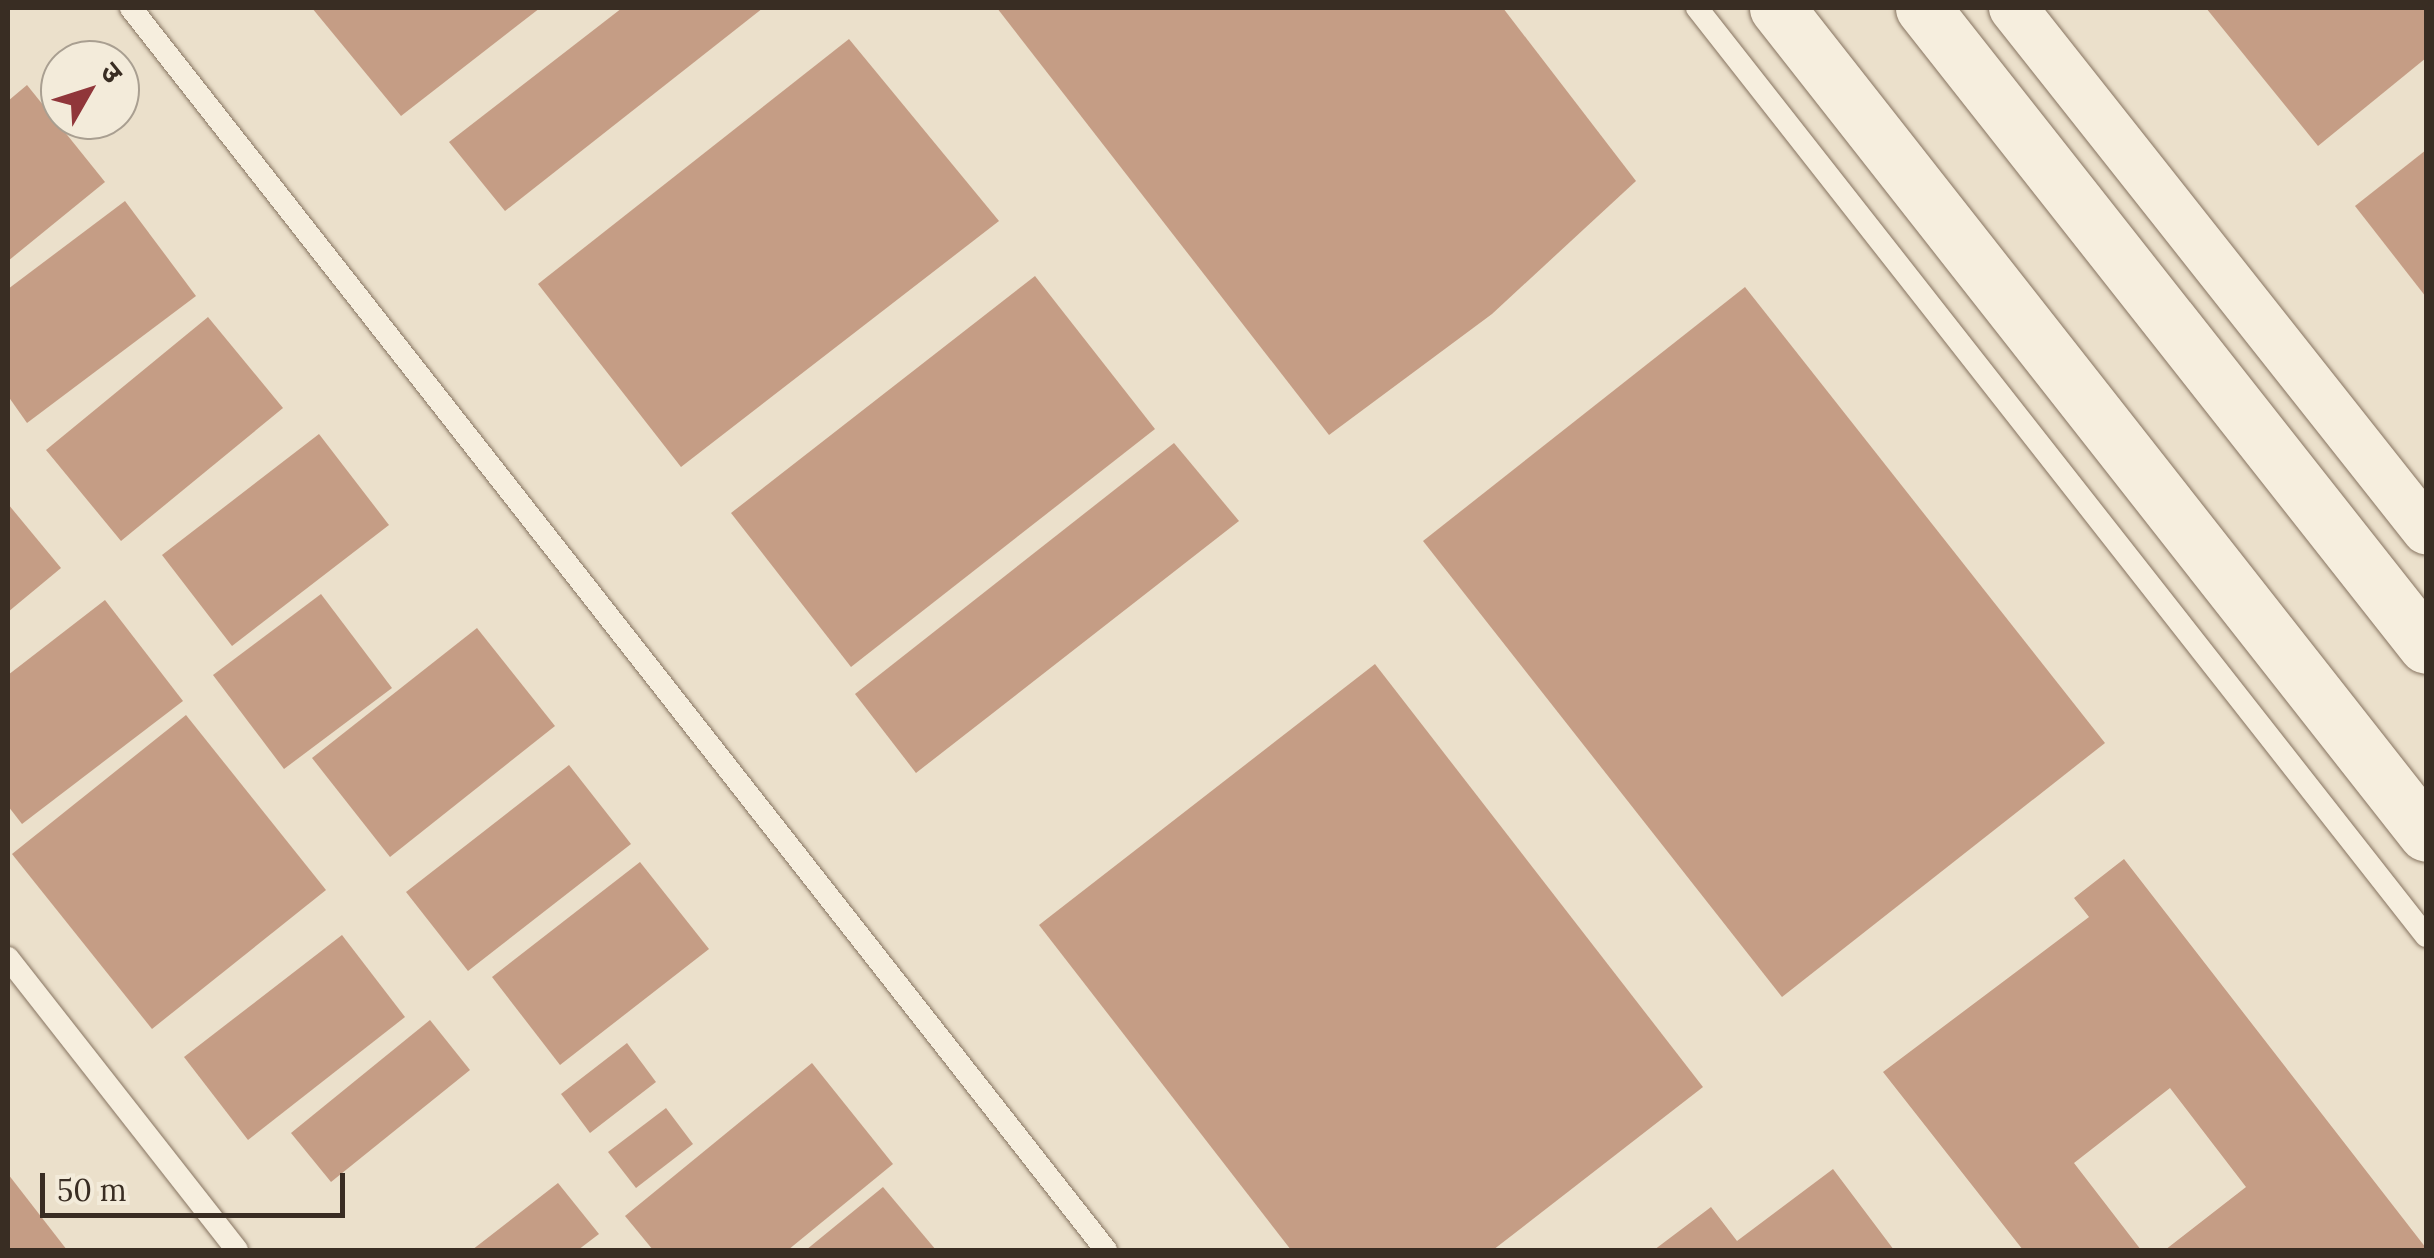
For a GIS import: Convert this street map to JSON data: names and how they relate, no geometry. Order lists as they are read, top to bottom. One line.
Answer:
{"scale_bar":"50 m","north":"top right"}
